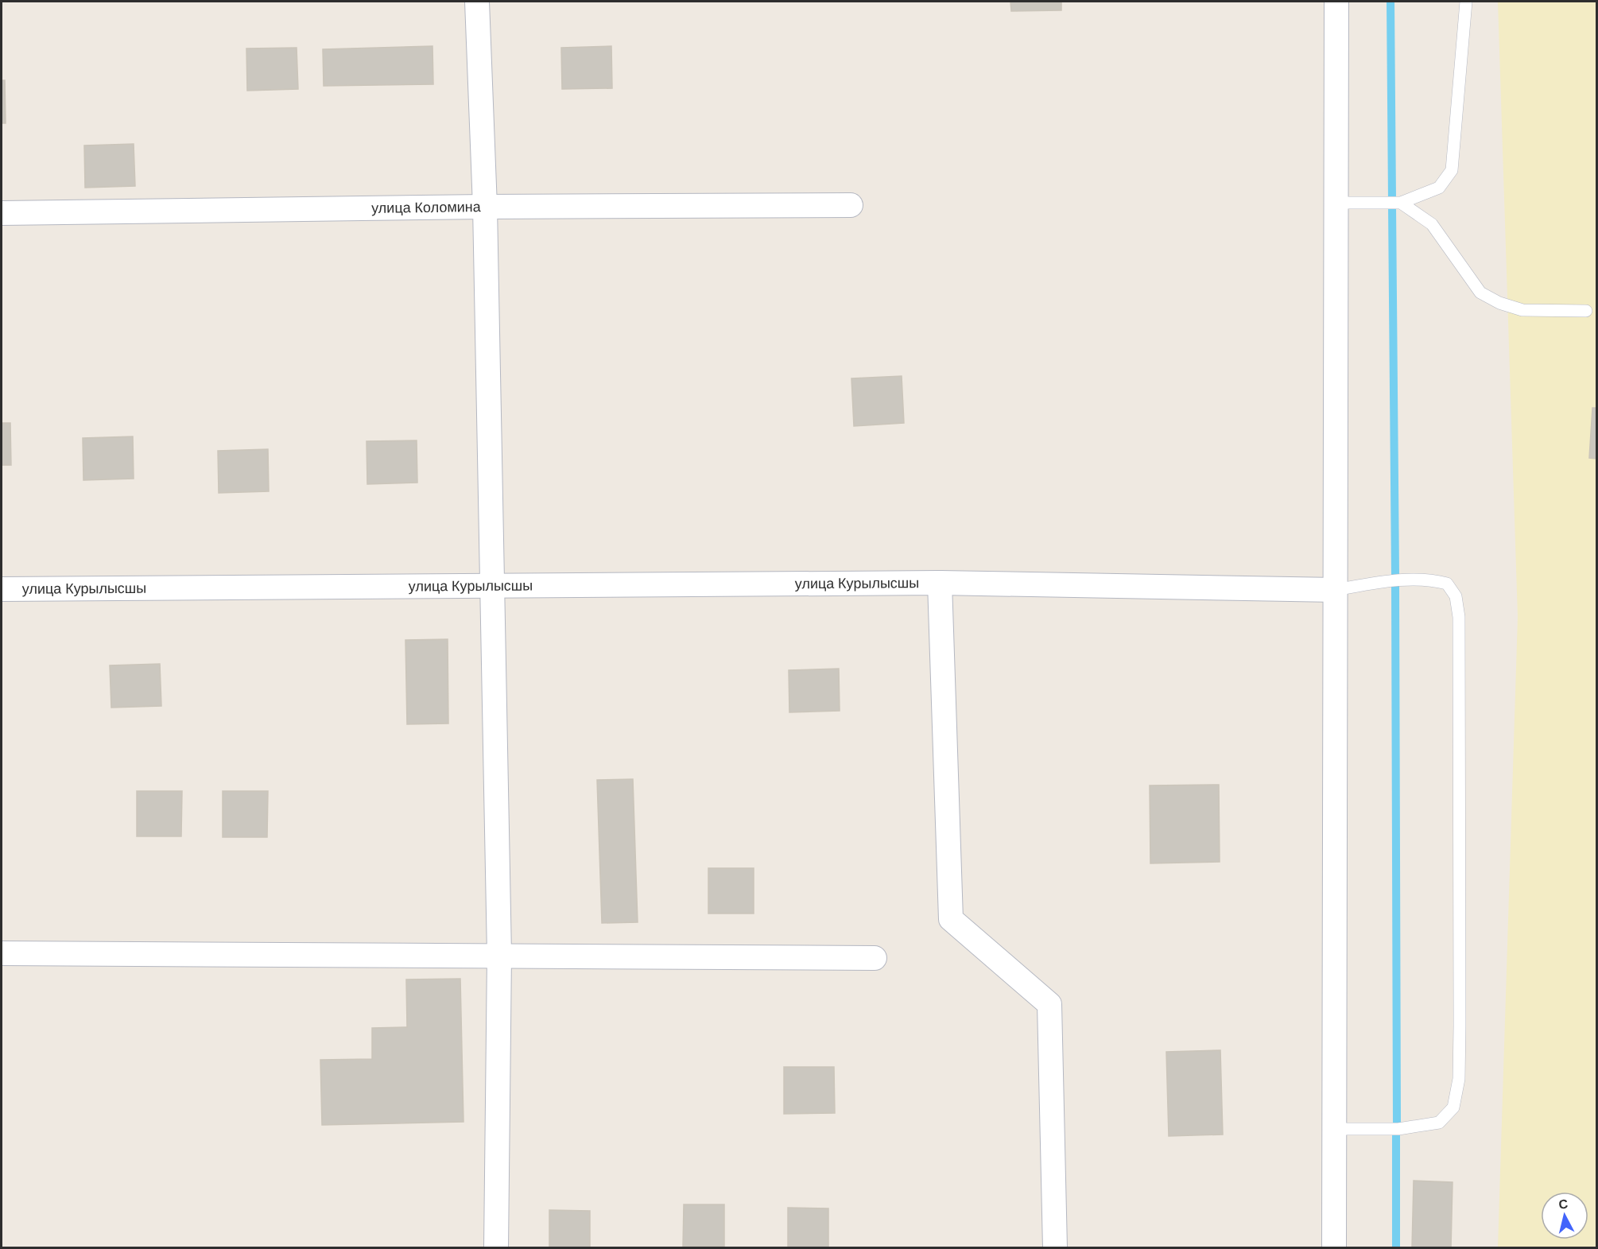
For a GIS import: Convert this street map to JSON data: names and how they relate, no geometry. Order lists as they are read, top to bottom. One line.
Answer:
{"streets":{"street":["улица Коломина","улица Курылысшы"]},"north":"top"}
